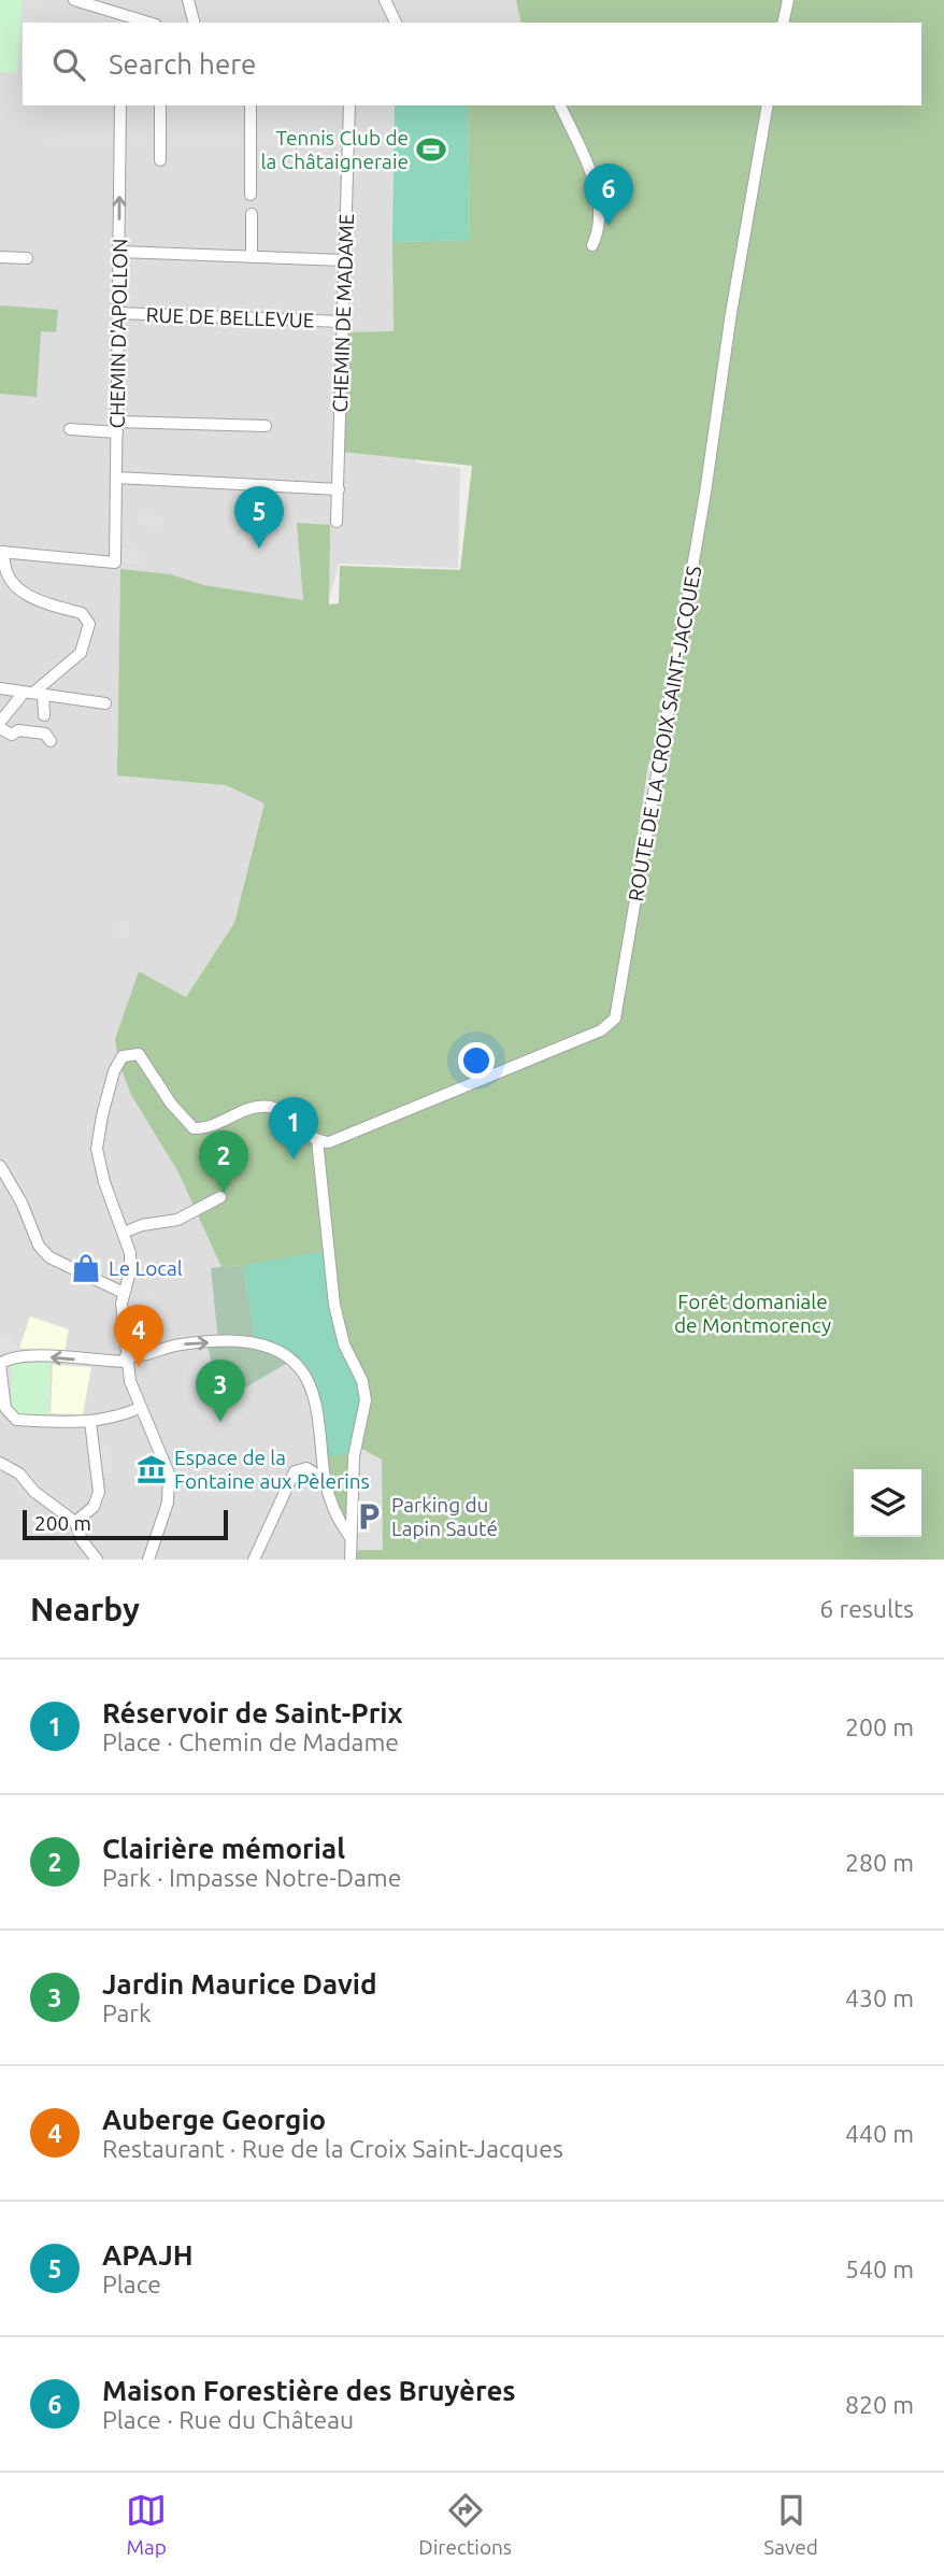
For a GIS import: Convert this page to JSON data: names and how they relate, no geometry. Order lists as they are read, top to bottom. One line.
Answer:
{"streets":{"street":["CHEMIN DE MADAME","RUE DE BELLEVUE","CHEMIN D'APOLLON","ROUTE DE LA CROIX SAINT-JACQUES"]},"crossings":[["CHEMIN DE MADAME","RUE DE BELLEVUE"],["RUE DE BELLEVUE","CHEMIN D'APOLLON"]],"parks":["Forêt domaniale de Montmorency"],"places":{"sports":["Tennis Club de la Châtaigneraie"],"shop":["Le Local"],"museum":["Espace de la Fontaine aux Pèlerins"],"parking":["Parking du Lapin Sauté"]},"scale_bar":"200 m","page":{"search":"Search here","pins":["6","5","1","2","4","3"],"scale":"200 m","heading":["Nearby","6 results"],"list":[{"mark":"1","name":"Réservoir de Saint-Prix","note":"Place · Chemin de Madame","value":"200 m"},{"mark":"2","name":"Clairière mémorial","note":"Park · Impasse Notre-Dame","value":"280 m"},{"mark":"3","name":"Jardin Maurice David","note":"Park","value":"430 m"},{"mark":"4","name":"Auberge Georgio","note":"Restaurant · Rue de la Croix Saint-Jacques","value":"440 m"},{"mark":"5","name":"APAJH","note":"Place","value":"540 m"},{"mark":"6","name":"Maison Forestière des Bruyères","note":"Place · Rue du Château","value":"820 m"}],"nav":["Map","Directions","Saved"]}}
